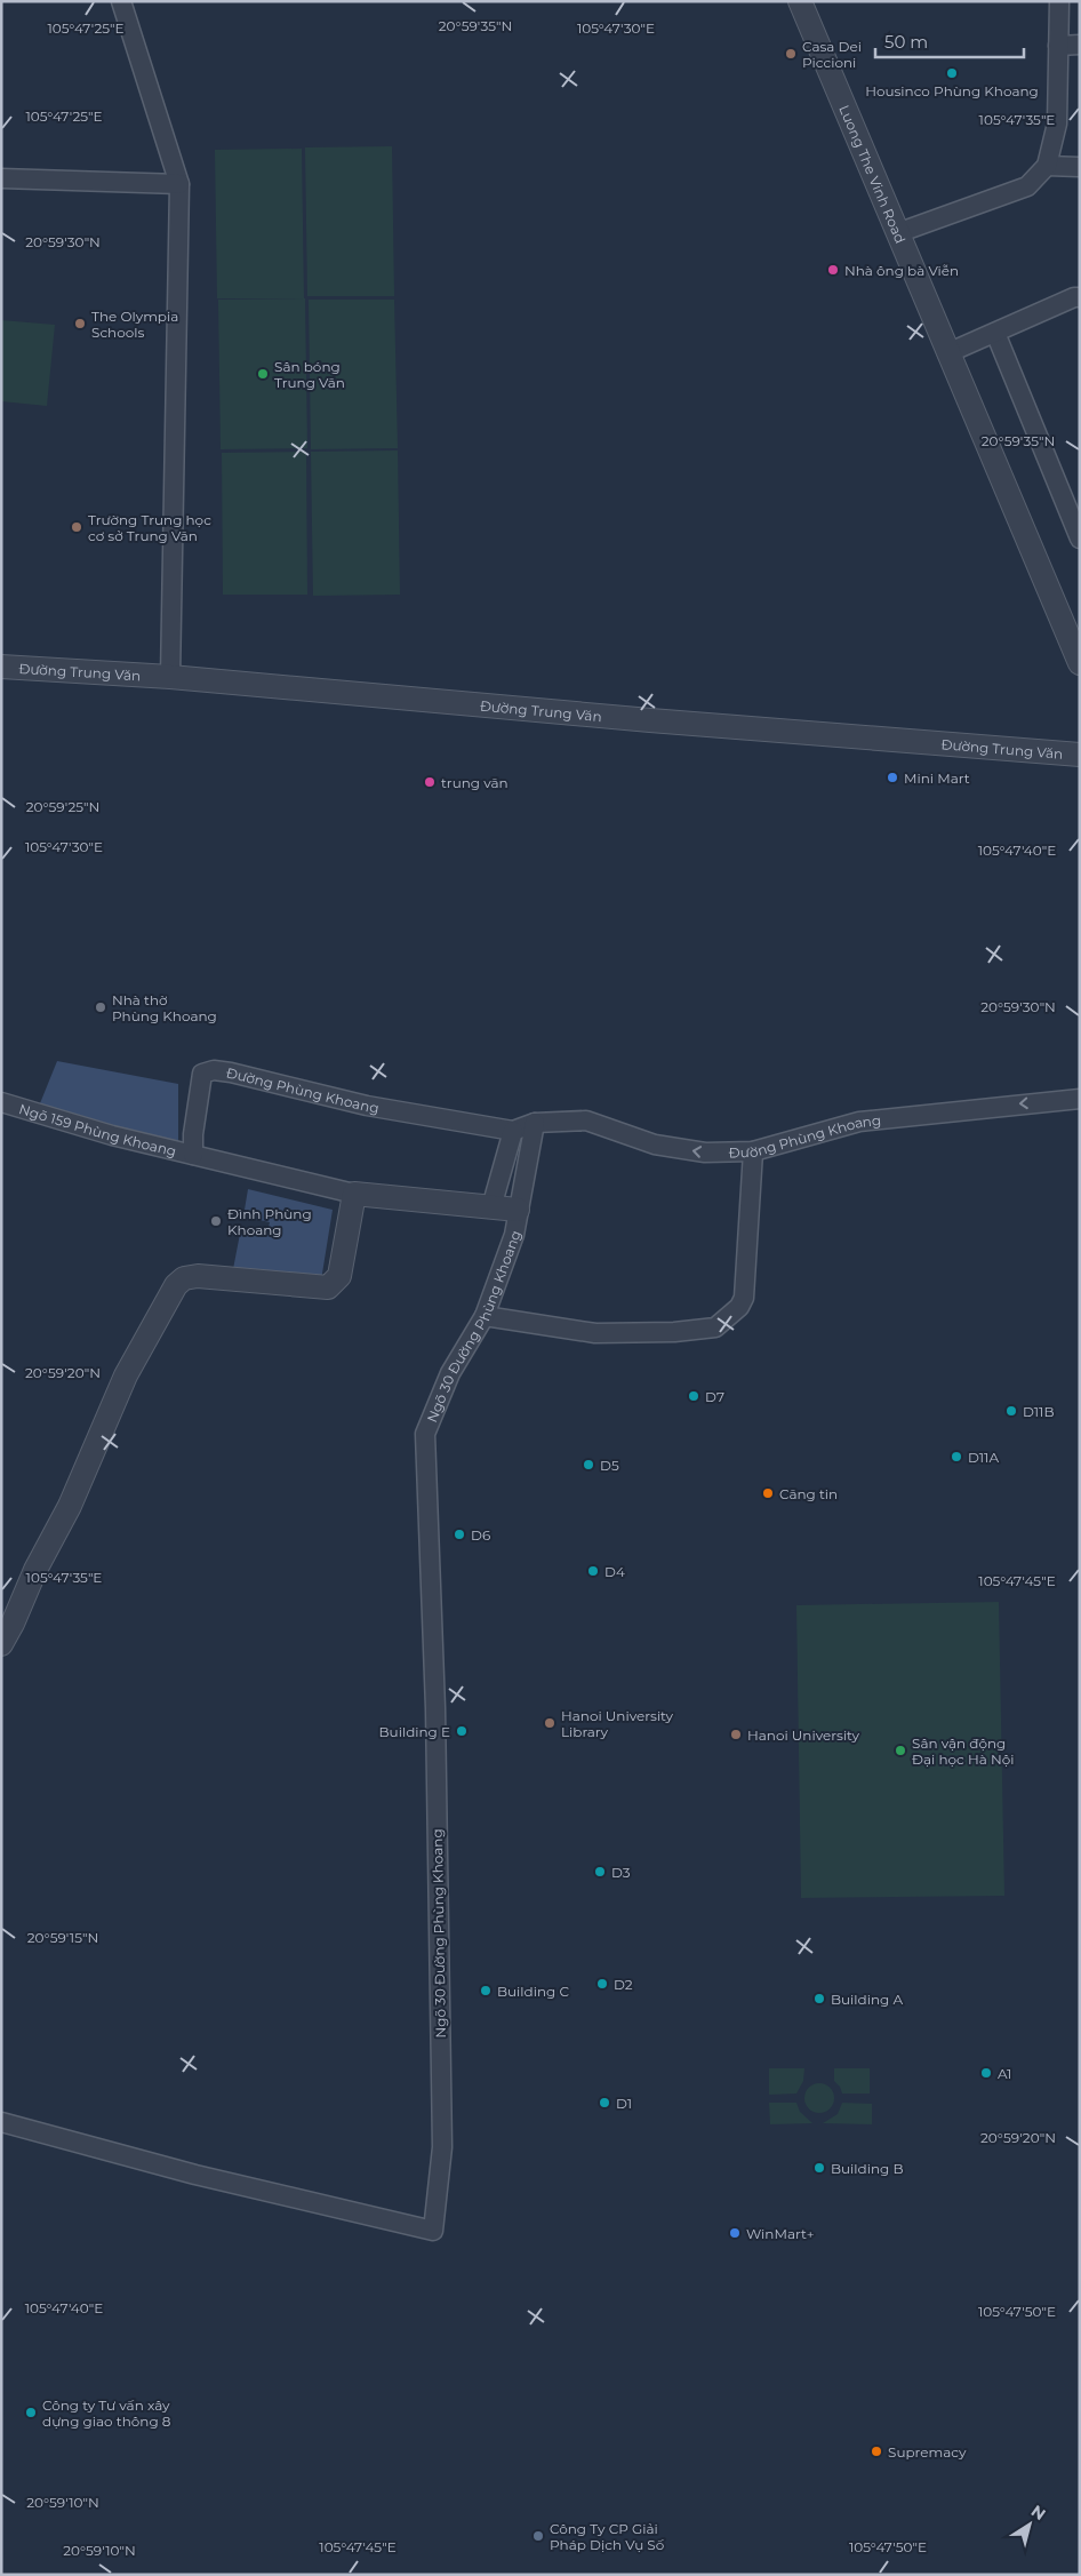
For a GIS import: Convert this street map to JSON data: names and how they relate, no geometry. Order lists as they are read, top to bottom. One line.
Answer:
{"streets":{"street":["Luong The Vinh Road","Đường Trung Văn","Đường Phùng Khoang","Ngõ 159 Phùng Khoang","Ngõ 30 Đường Phùng Khoang"]},"crossings":[["Đường Phùng Khoang","Ngõ 159 Phùng Khoang"]],"one_way":["Đường Phùng Khoang"],"places":["Casa Dei Piccioni","Housinco Phùng Khoang","Nhà ông bà Viễn","The Olympia Schools","Sân bóng Trung Văn","Trường Trung học cơ sở Trung Văn","Mini Mart","trung văn","Nhà thờ Phùng Khoang","Đình Phùng Khoang","D7","D11B","D11A","D5","Căng tin","D6","D4","Hanoi University Library","Building E","Hanoi University","Sân vận động Đại học Hà Nội","D3","D2","Building C","Building A","A1","D1","Building B","WinMart+","Công ty Tư vấn xây dựng giao thông 8","Supremacy","Công Ty CP Giải Pháp Dịch Vụ Số"],"scale_bar":"50 m","north":"top right","coordinates":["20°59'35\"N","105°47'25\"E","105°47'30\"E","105°47'35\"E","20°59'30\"N","20°59'25\"N","105°47'40\"E","20°59'20\"N","105°47'45\"E","20°59'15\"N","105°47'50\"E","20°59'10\"N"]}
